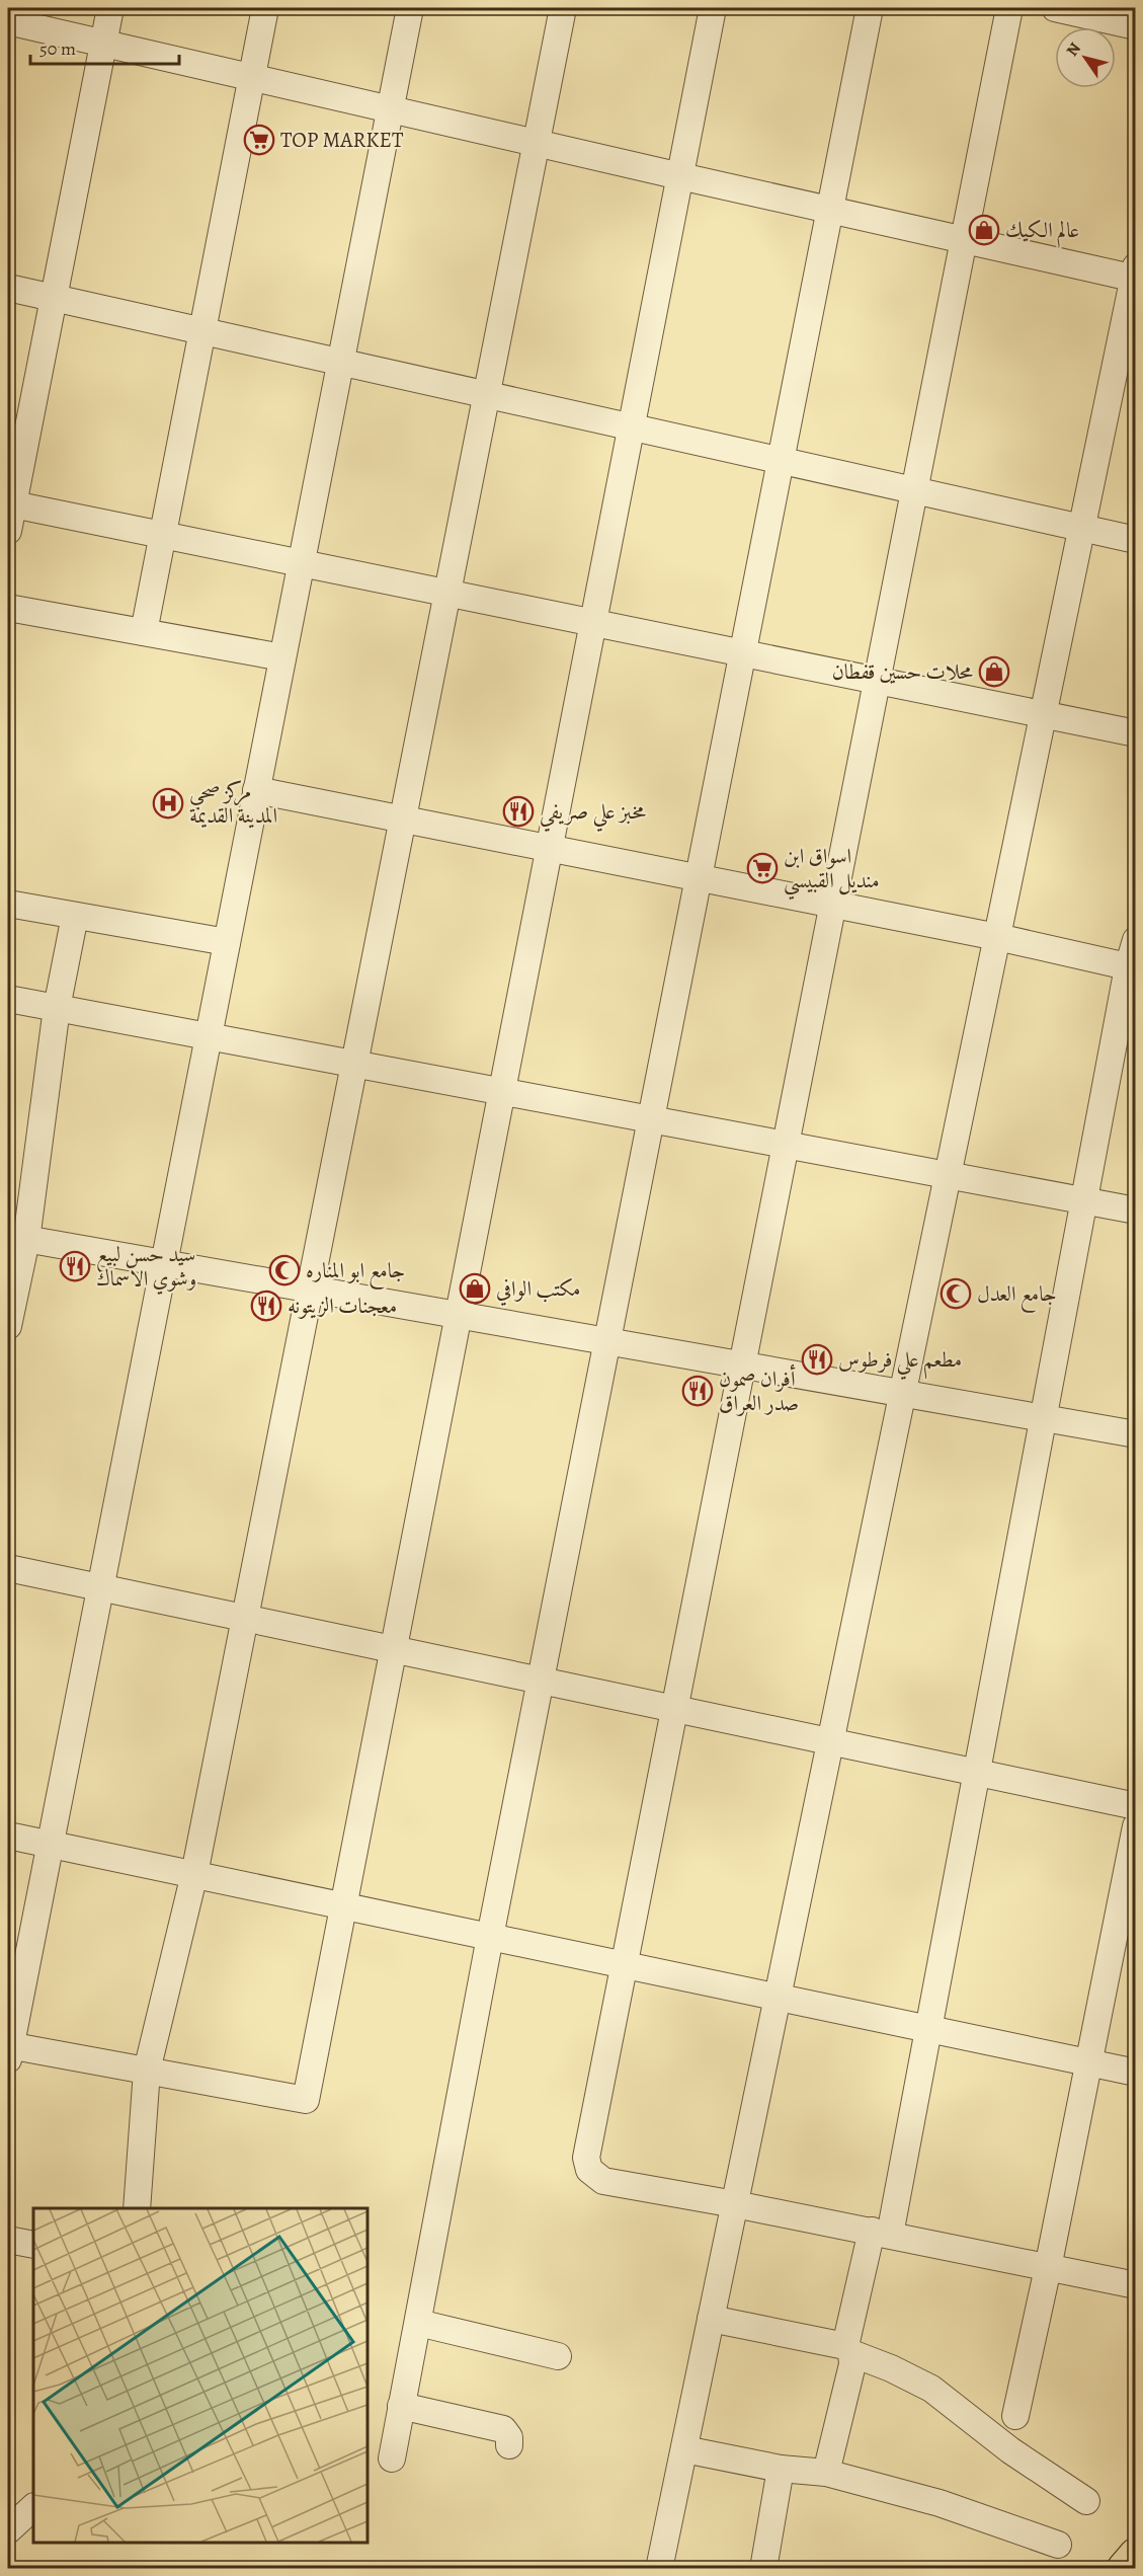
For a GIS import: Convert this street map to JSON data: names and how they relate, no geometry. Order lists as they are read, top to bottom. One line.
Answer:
{"places":{"supermarket":["TOP MARKET","اسواق ابن منديل القبيسي"],"shop":["عالم الكيك","محلات حسين قفطان","مكتب الوافي"],"hospital":["مركز صحي المدينة القديمة"],"restaurant":["مخبز علي صريفي","سيد حسن لبيع وشوي الاسماك","معجنات الزيتونه","مطعم علي فرطوس","أفران صمون صدر العراق"],"mosque":["جامع ابو المناره","جامع العدل"]},"scale_bar":"50 m","north":"top left"}
